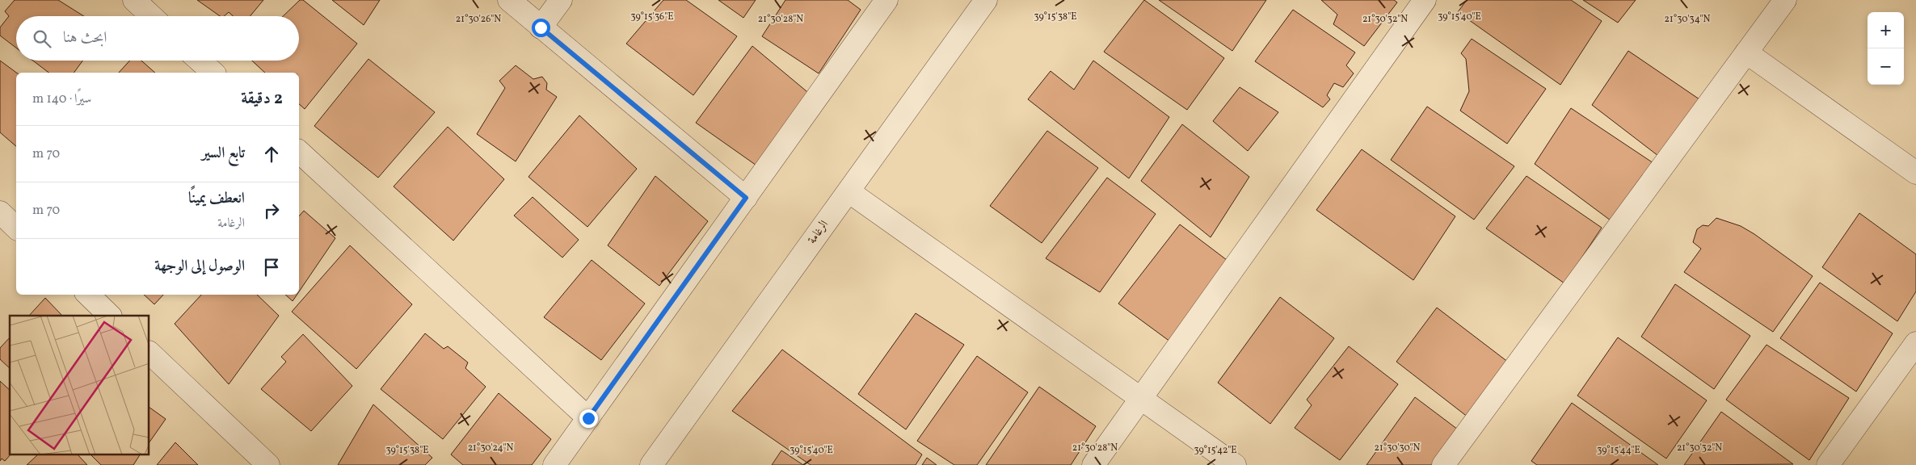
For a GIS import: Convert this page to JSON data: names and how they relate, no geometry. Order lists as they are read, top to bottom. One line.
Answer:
{"streets":{"street":["الرغامة"]},"page":{"map_buttons":["+","−"],"search":"ابحث هنا","heading":["2 دقيقة","سيرًا · 140 m"],"list":[["تابع السير","70 m"],["انعطف يمينًا","الرغامة","70 m"],"الوصول إلى الوجهة"]},"coordinates":["39°15'36\"E","39°15'38\"E","39°15'40\"E","21°30'26\"N","21°30'28\"N","21°30'32\"N","21°30'34\"N","21°30'24\"N","21°30'30\"N","39°15'42\"E","39°15'44\"E"]}
